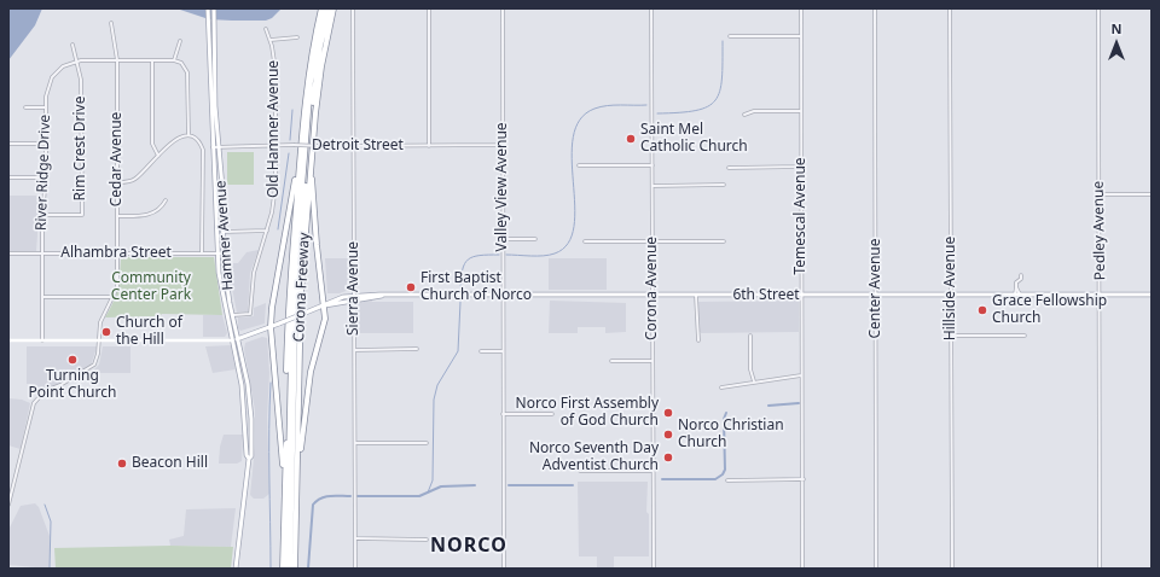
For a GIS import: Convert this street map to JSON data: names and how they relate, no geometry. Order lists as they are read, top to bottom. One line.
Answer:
{"streets":{"highway":["Corona Freeway"],"main road":["Hamner Avenue","6th Street"],"street":["Old Hamner Avenue","Detroit Street","Rim Crest Drive","Cedar Avenue","River Ridge Drive","Valley View Avenue","Temescal Avenue","Pedley Avenue","Alhambra Street","Sierra Avenue","Corona Avenue","Center Avenue","Hillside Avenue"]},"crossings":[["Old Hamner Avenue","Detroit Street"],["Old Hamner Avenue","Hamner Avenue"],["Detroit Street","Valley View Avenue"],["Detroit Street","Hamner Avenue"],["Detroit Street","Sierra Avenue"],["Rim Crest Drive","River Ridge Drive"],["Cedar Avenue","Alhambra Street"],["River Ridge Drive","Alhambra Street"],["Valley View Avenue","6th Street"],["Temescal Avenue","6th Street"],["Pedley Avenue","6th Street"],["Hamner Avenue","Alhambra Street"],["Hamner Avenue","6th Street"],["Sierra Avenue","6th Street"],["Corona Avenue","6th Street"],["Center Avenue","6th Street"],["Hillside Avenue","6th Street"]],"districts":["NORCO"],"parks":["Community Center Park"],"places":["Saint Mel Catholic Church","First Baptist Church of Norco","Grace Fellowship Church","Church of the Hill","Turning Point Church","Norco First Assembly of God Church","Norco Christian Church","Norco Seventh Day Adventist Church","Beacon Hill"],"north":"top"}
